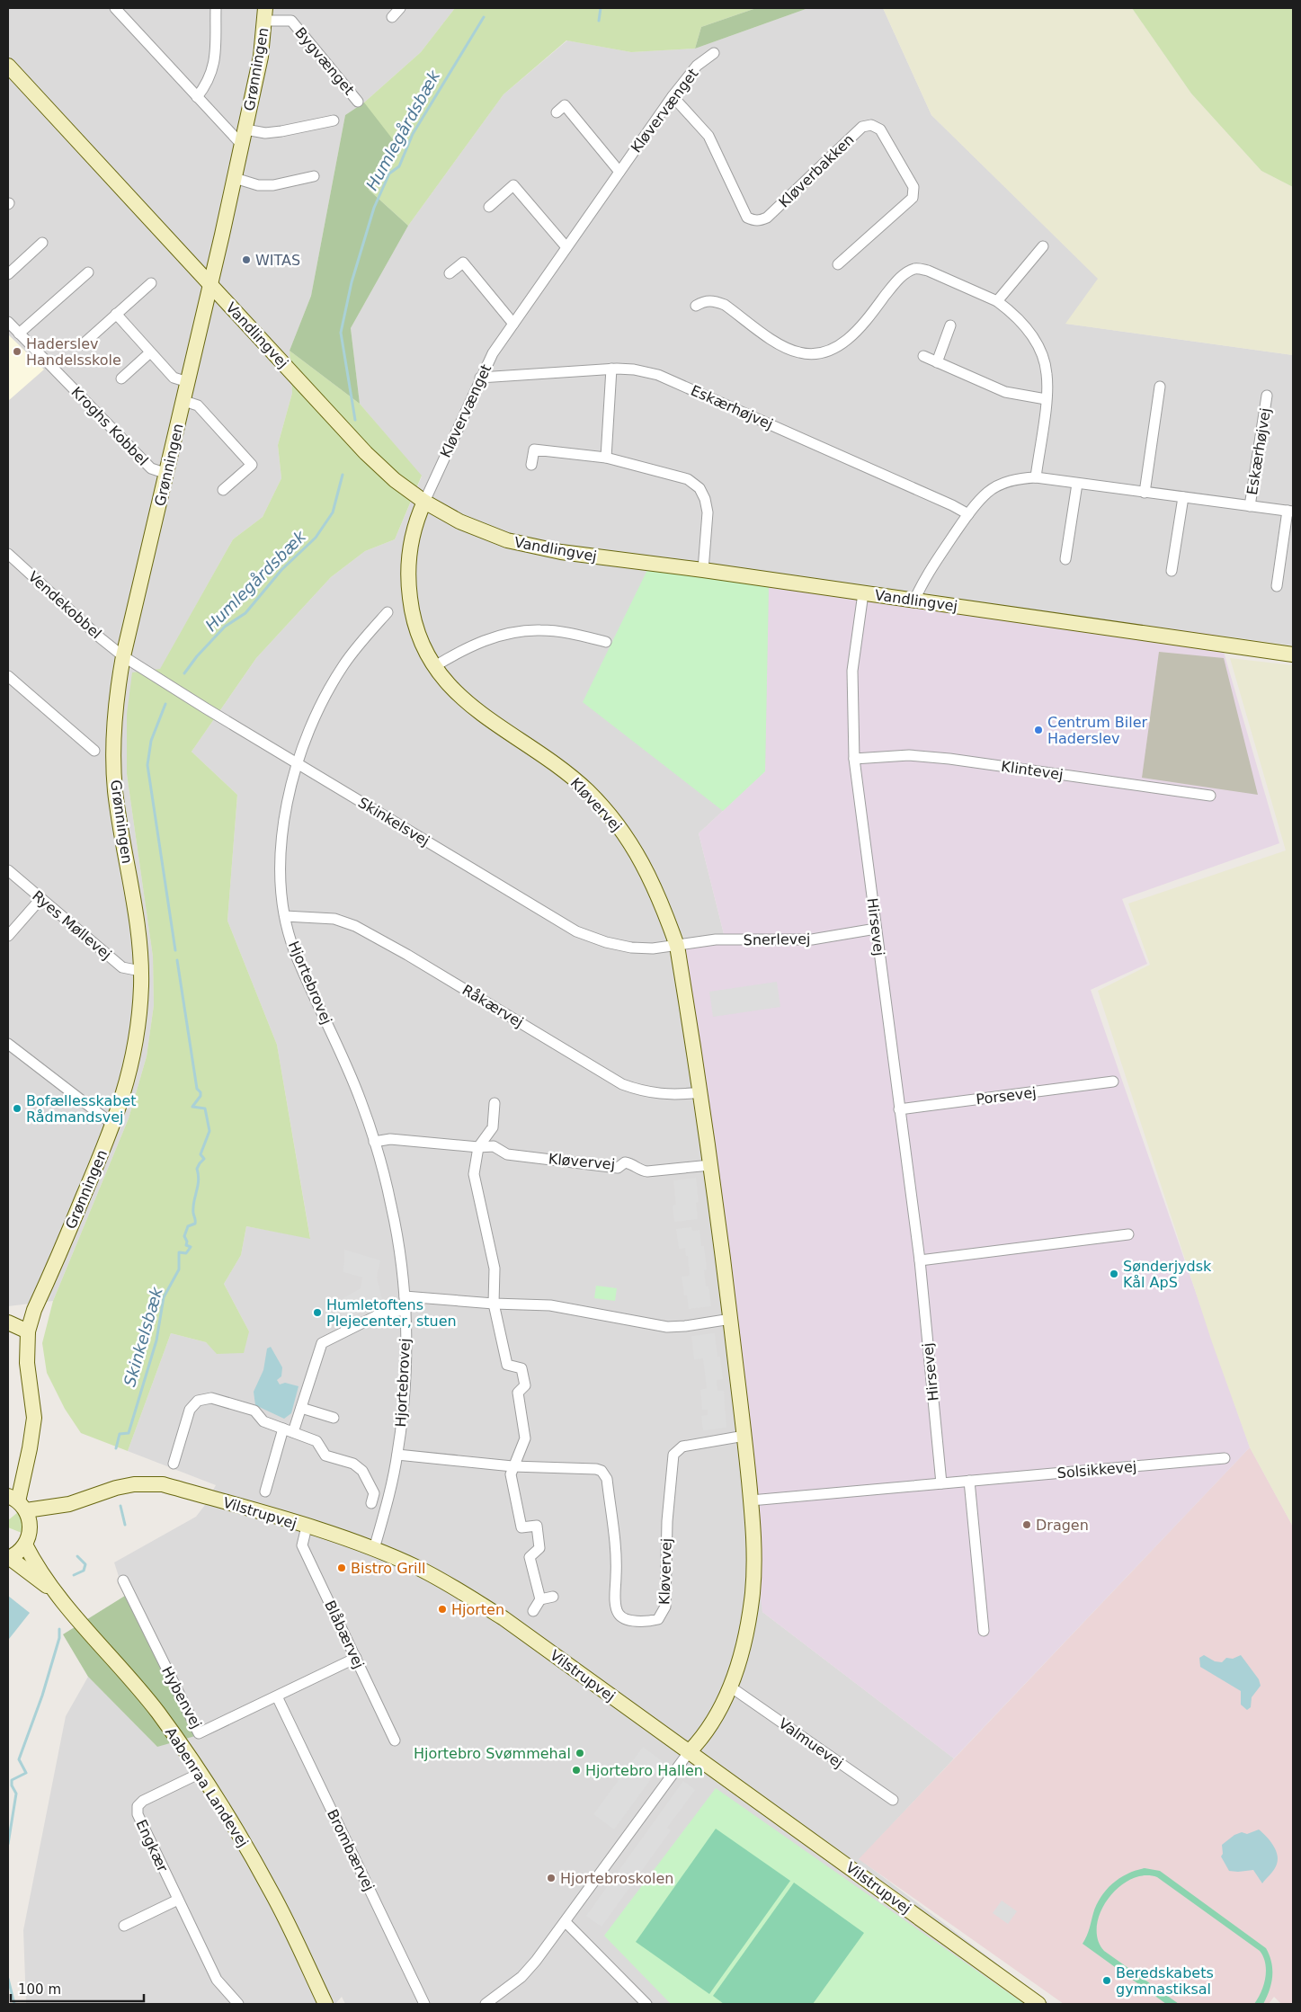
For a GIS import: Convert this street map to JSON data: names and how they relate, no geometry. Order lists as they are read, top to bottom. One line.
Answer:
{"streets":{"street":["Bygvænget","Grønningen","Kløvervænget","Kløverbakken","Vandlingvej","Eskærhøjvej","Kroghs Kobbel","Vendekobbel","Klintevej","Kløvervej","Skinkelsvej","Ryes Møllevej","Hirsevej","Snerlevej","Hjortebrovej","Råkærvej","Porsevej","Solsikkevej","Vilstrupvej","Blåbærvej","Hybenvej","Valmuevej","Aabenraa Landevej","Engkær","Brombærvej"]},"crossings":[["Bygvænget","Grønningen"],["Grønningen","Vandlingvej"],["Grønningen","Kroghs Kobbel"],["Grønningen","Vendekobbel"],["Grønningen","Skinkelsvej"],["Grønningen","Ryes Møllevej"],["Grønningen","Vilstrupvej"],["Kløvervænget","Kløverbakken"],["Kløvervænget","Vandlingvej"],["Kløvervænget","Eskærhøjvej"],["Kløvervænget","Kløvervej"],["Vandlingvej","Eskærhøjvej"],["Vandlingvej","Kløvervej"],["Vandlingvej","Hirsevej"],["Vendekobbel","Skinkelsvej"],["Klintevej","Hirsevej"],["Kløvervej","Skinkelsvej"],["Kløvervej","Snerlevej"],["Kløvervej","Råkærvej"],["Kløvervej","Solsikkevej"],["Kløvervej","Vilstrupvej"],["Kløvervej","Valmuevej"],["Skinkelsvej","Snerlevej"],["Skinkelsvej","Hjortebrovej"],["Hirsevej","Snerlevej"],["Hirsevej","Porsevej"],["Hirsevej","Solsikkevej"],["Hjortebrovej","Råkærvej"],["Hjortebrovej","Vilstrupvej"],["Vilstrupvej","Blåbærvej"],["Blåbærvej","Hybenvej"],["Hybenvej","Brombærvej"],["Aabenraa Landevej","Engkær"]],"water":["Humlegårdsbæk","Skinkelsbæk"],"places":["WITAS","Haderslev Handelsskole","Centrum Biler Haderslev","Bofællesskabet Rådmandsvej","Sønderjydsk Kål ApS","Humletoftens Plejecenter, stuen","Dragen","Bistro Grill","Hjorten","Hjortebro Svømmehal","Hjortebro Hallen","Hjortebroskolen","Beredskabets gymnastiksal"],"scale_bar":"100 m"}
